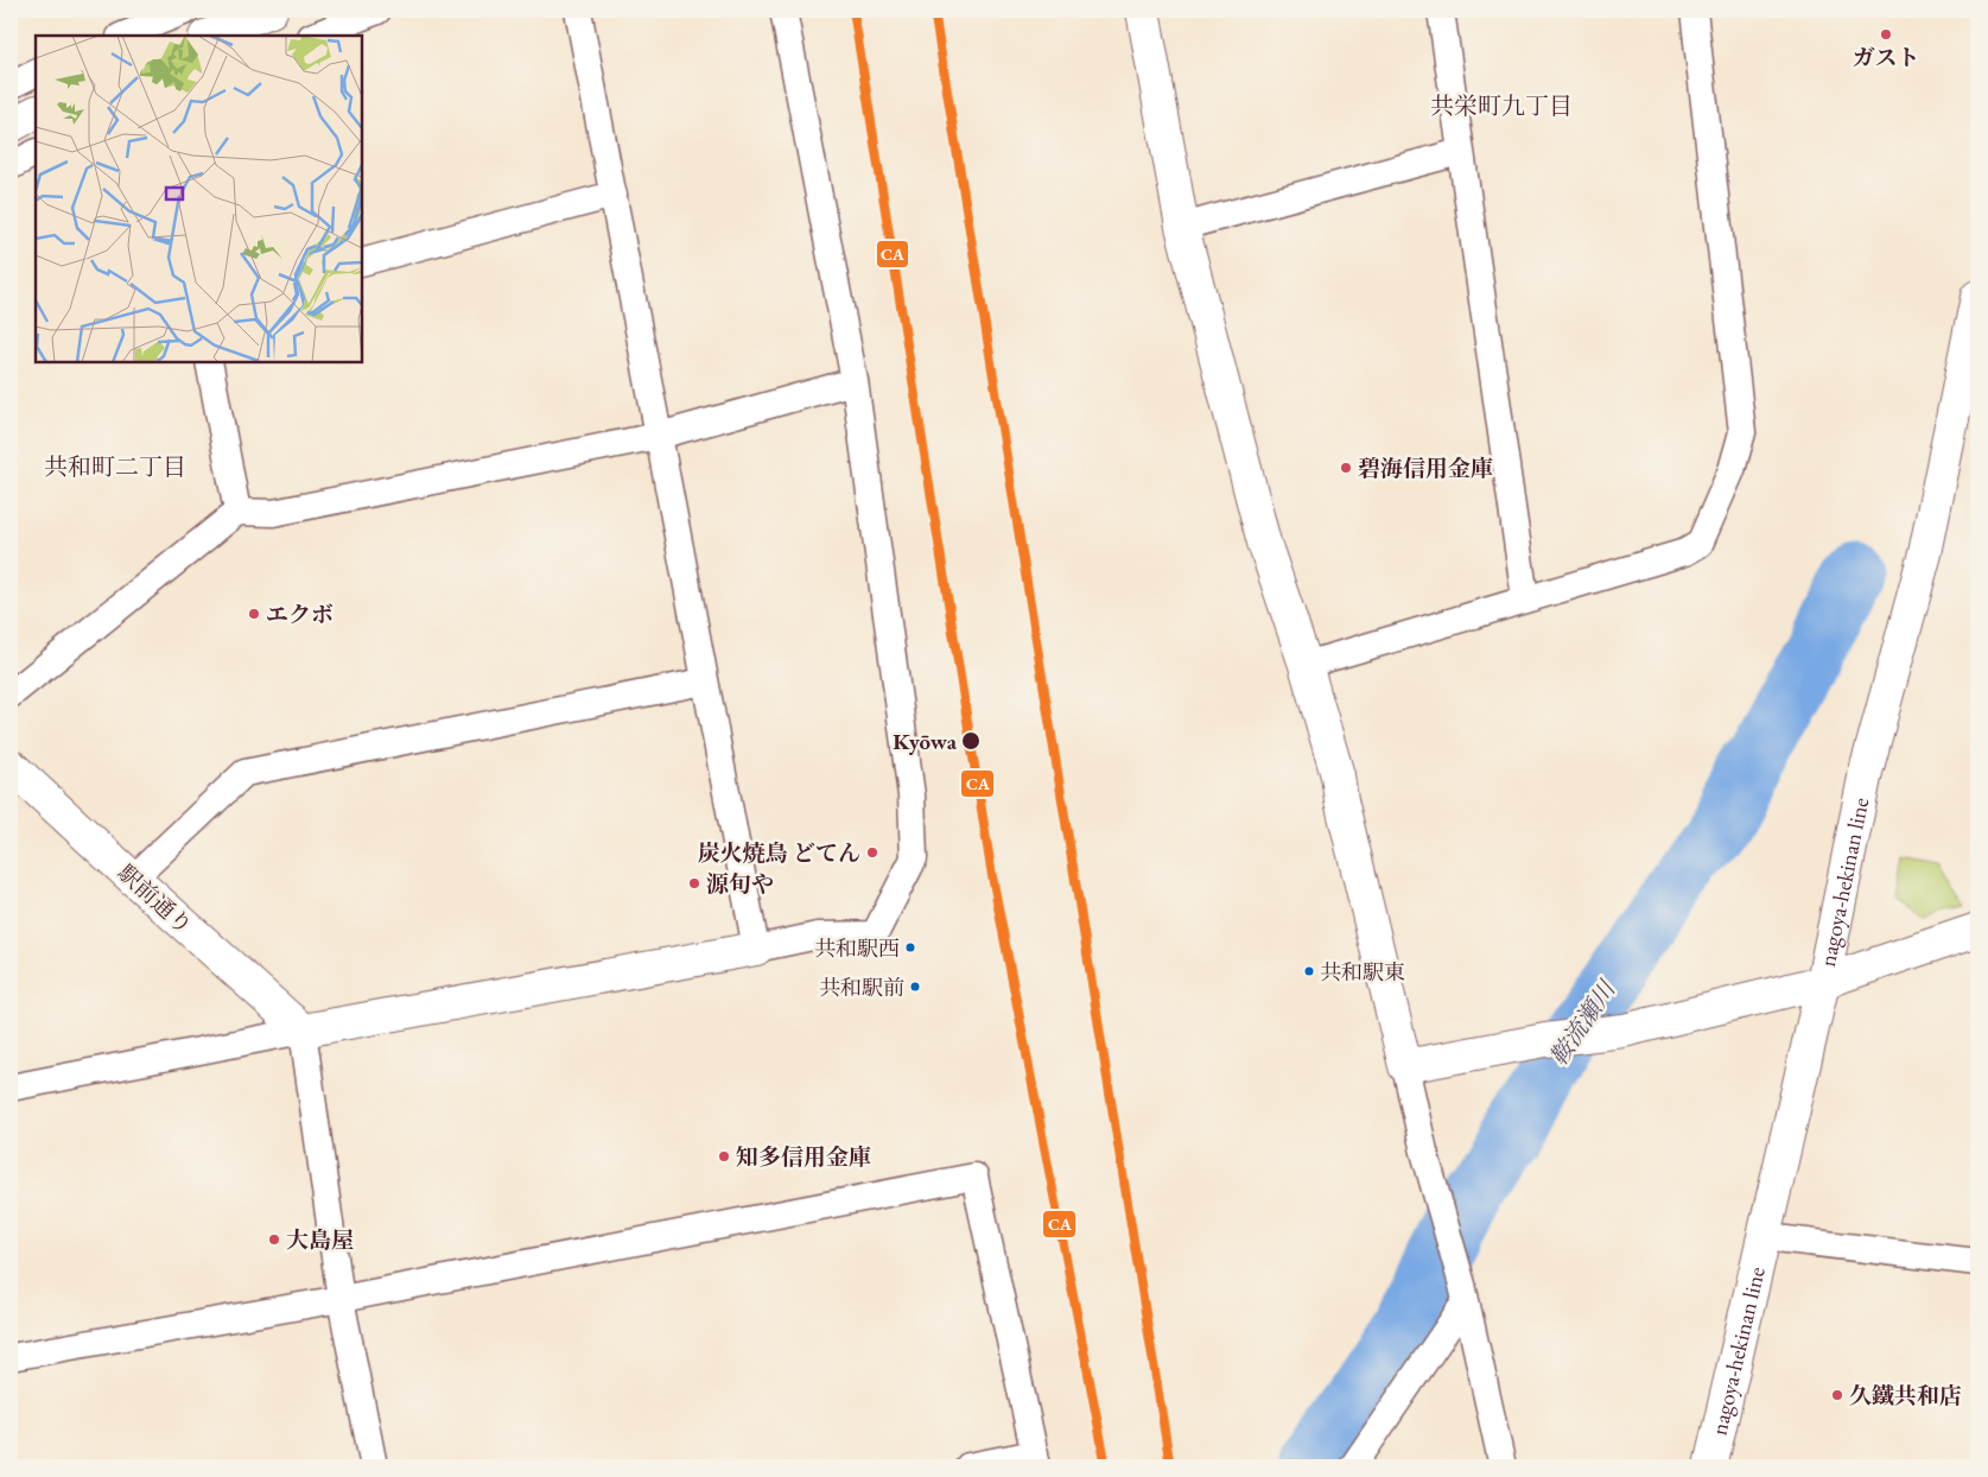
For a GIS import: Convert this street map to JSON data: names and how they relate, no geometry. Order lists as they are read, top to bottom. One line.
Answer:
{"streets":{"street":["nagoya-hekinan line","駅前通り"]},"districts":["共栄町九丁目","共和町二丁目"],"water":["鞍流瀬川"],"places":["ガスト","碧海信用金庫","エクボ","Kyōwa","炭火焼鳥 どてん","源旬や","共和駅西","共和駅東","共和駅前","知多信用金庫","大島屋","久鐵共和店"],"lines":["transit line CA"]}
